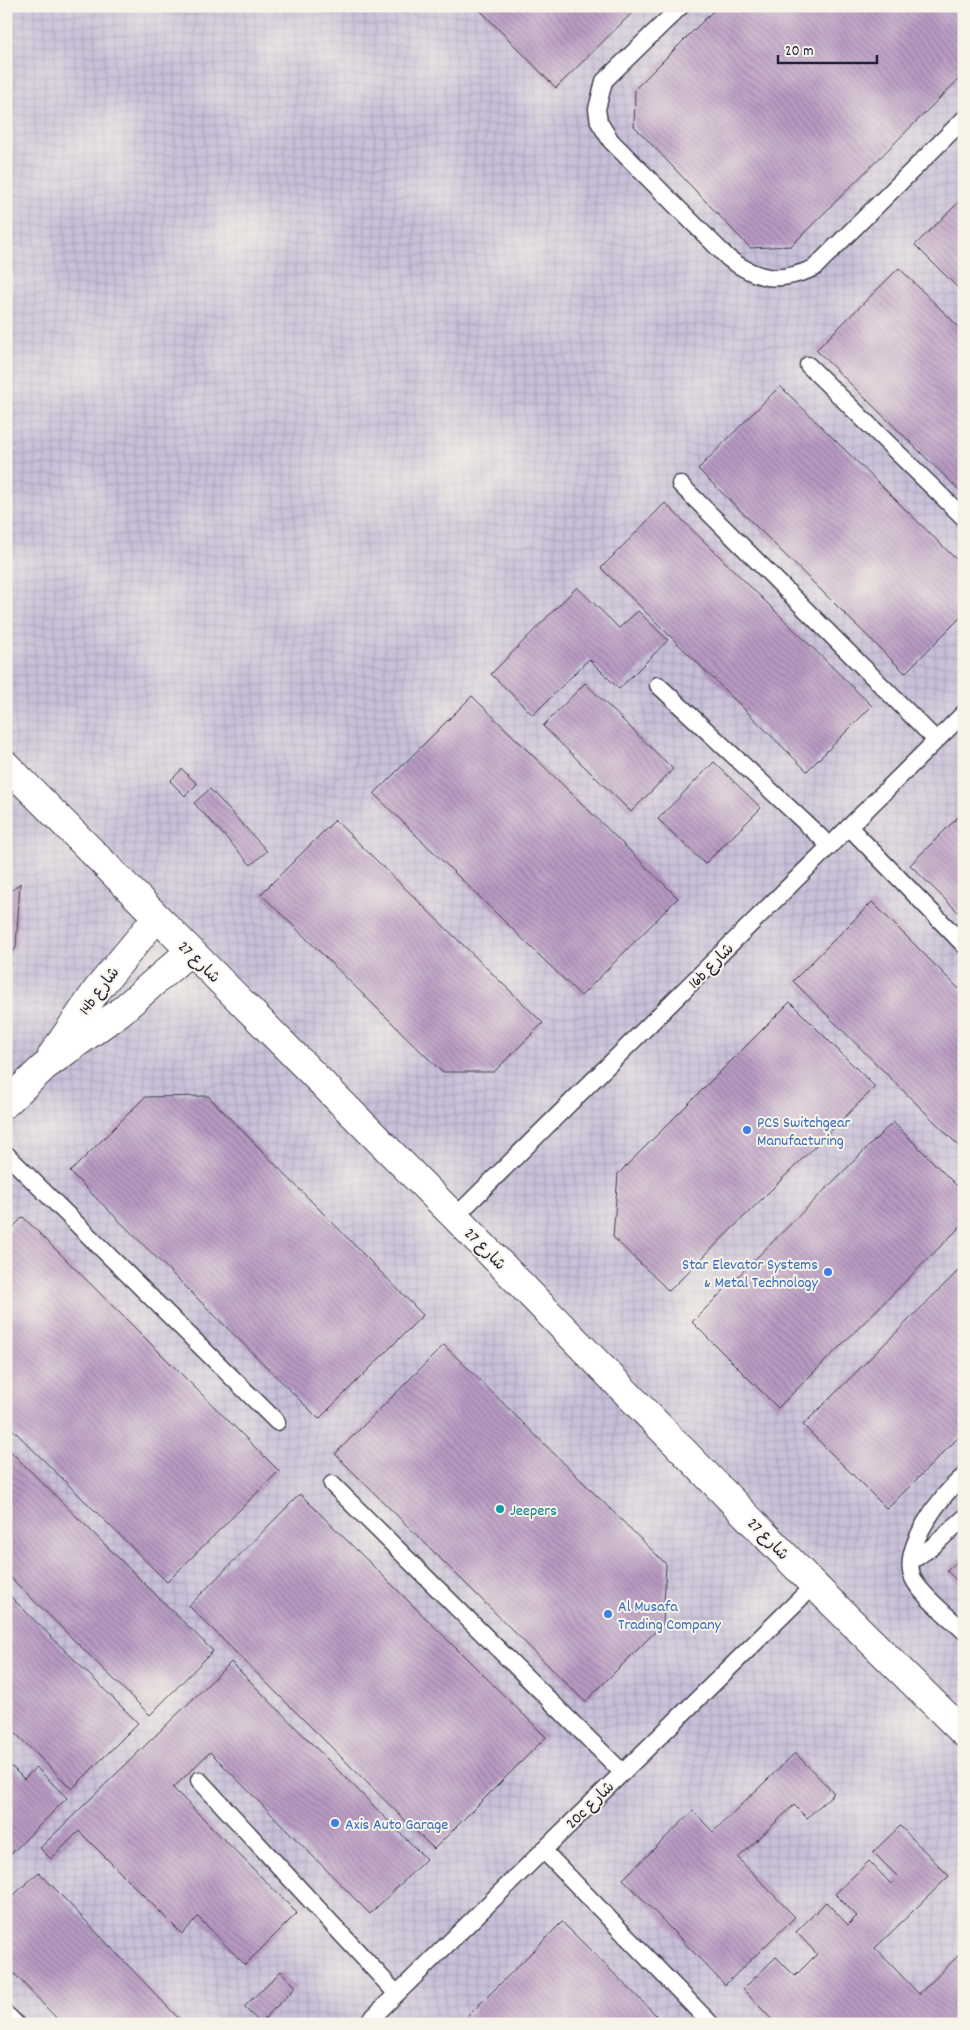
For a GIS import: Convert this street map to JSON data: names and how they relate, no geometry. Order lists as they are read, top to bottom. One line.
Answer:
{"streets":{"street":["شارع 27","14b شارع"],"lane":["16b شارع","20c شارع"]},"crossings":[["شارع 27","16b شارع"],["شارع 27","14b شارع"],["شارع 27","20c شارع"]],"places":["PCS Switchgear Manufacturing","Star Elevator Systems & Metal Technology","Jeepers","Al Musafa Trading Company","Axis Auto Garage"],"scale_bar":"20 m"}
